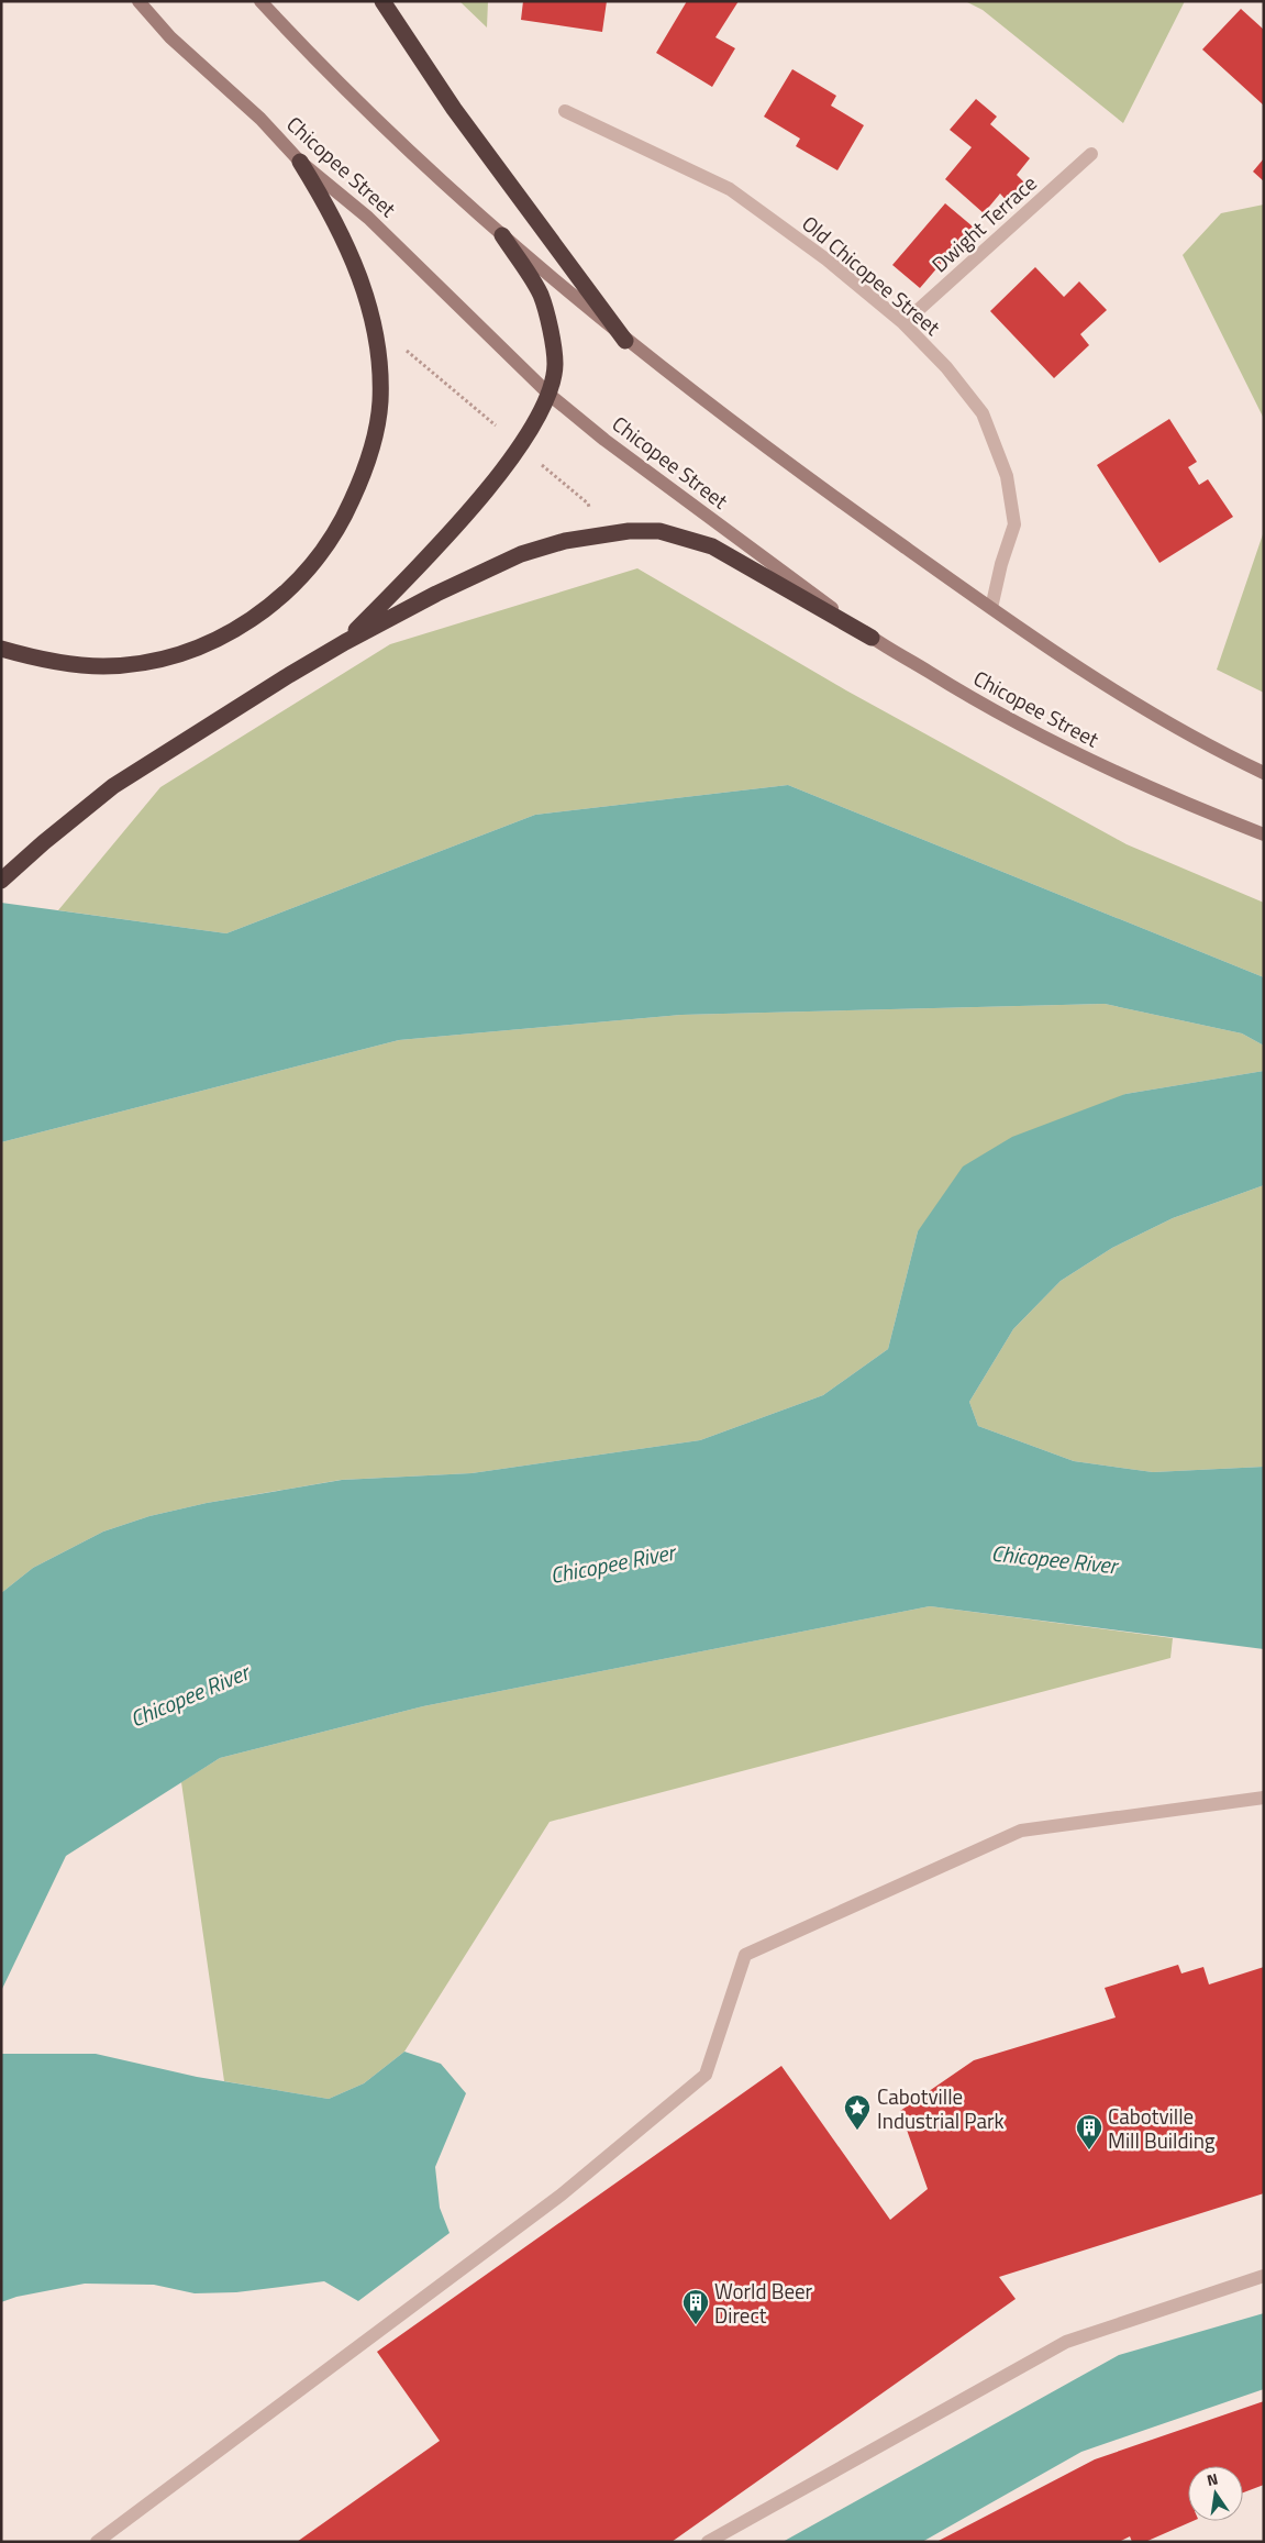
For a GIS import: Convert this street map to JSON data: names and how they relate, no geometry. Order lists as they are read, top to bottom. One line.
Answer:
{"streets":{"main road":["Chicopee Street"],"street":["Dwight Terrace","Old Chicopee Street"]},"crossings":[["Dwight Terrace","Old Chicopee Street"]],"water":["Chicopee River"],"places":{"place":["Cabotville Industrial Park"],"building":["Cabotville Mill Building","World Beer Direct"]},"north":"top"}
